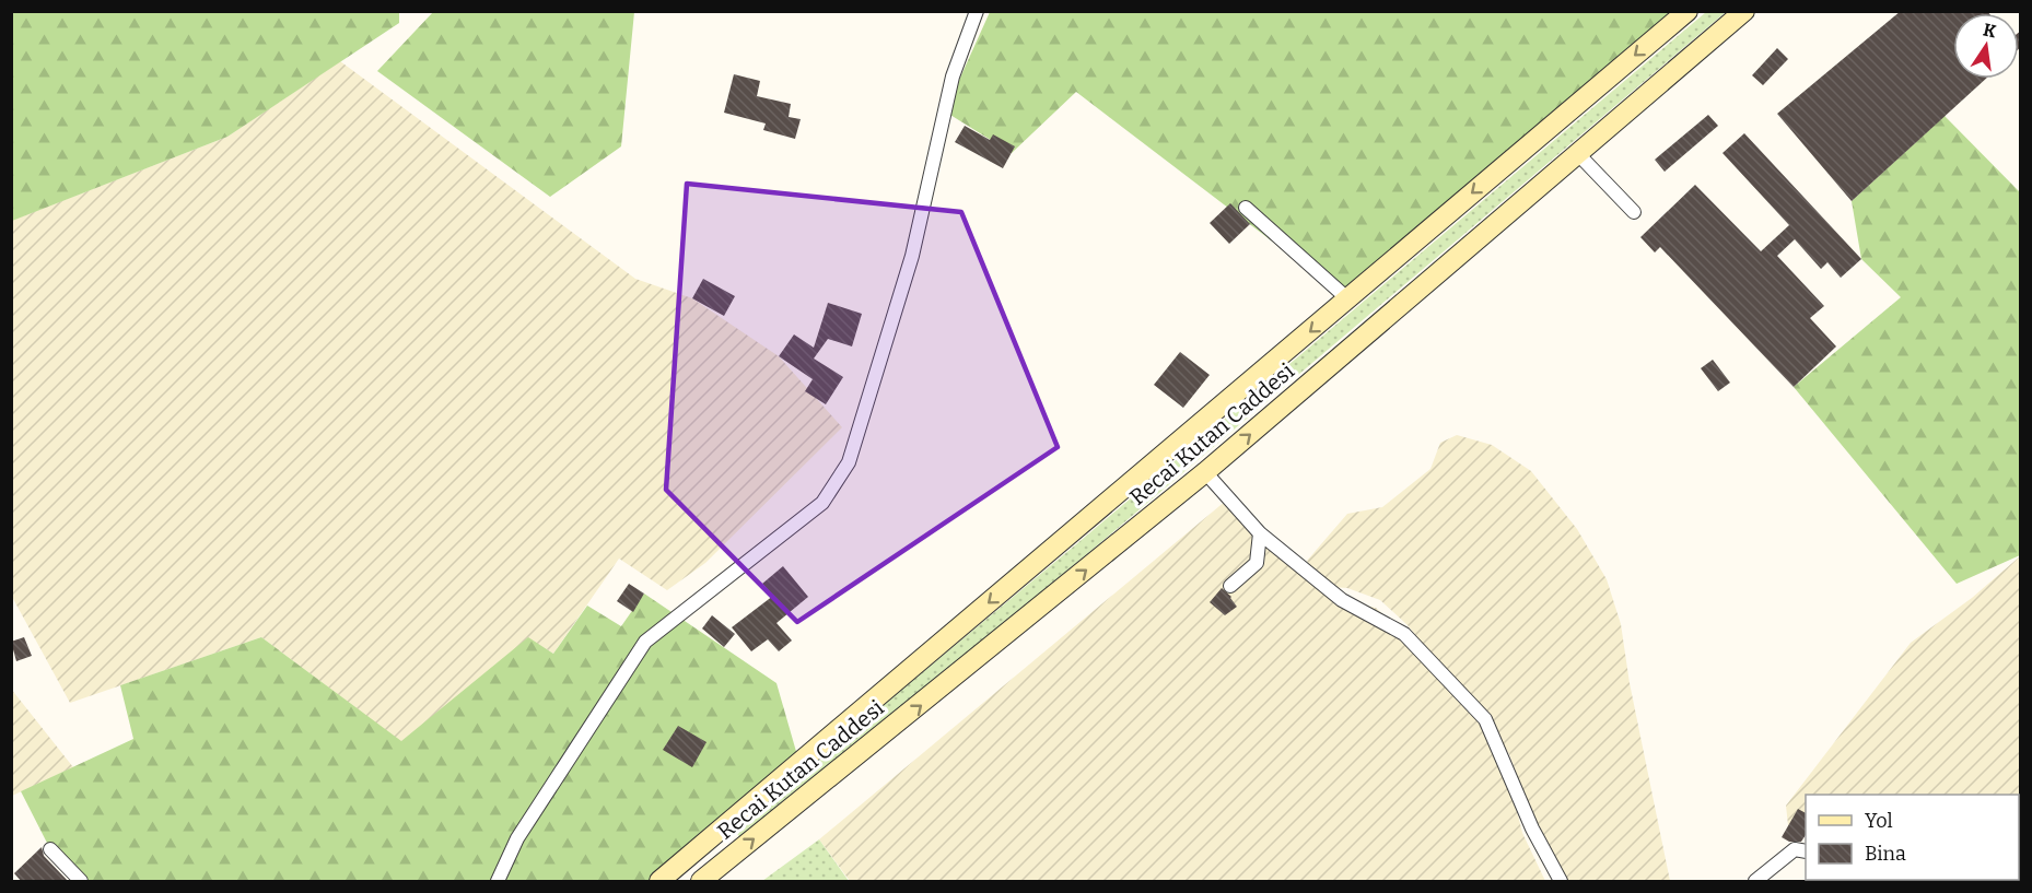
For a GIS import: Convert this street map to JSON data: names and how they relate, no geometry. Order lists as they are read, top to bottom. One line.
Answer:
{"streets":{"main road":["Recai Kutan Caddesi"]},"legend":["Yol","Bina"],"north":"top"}
